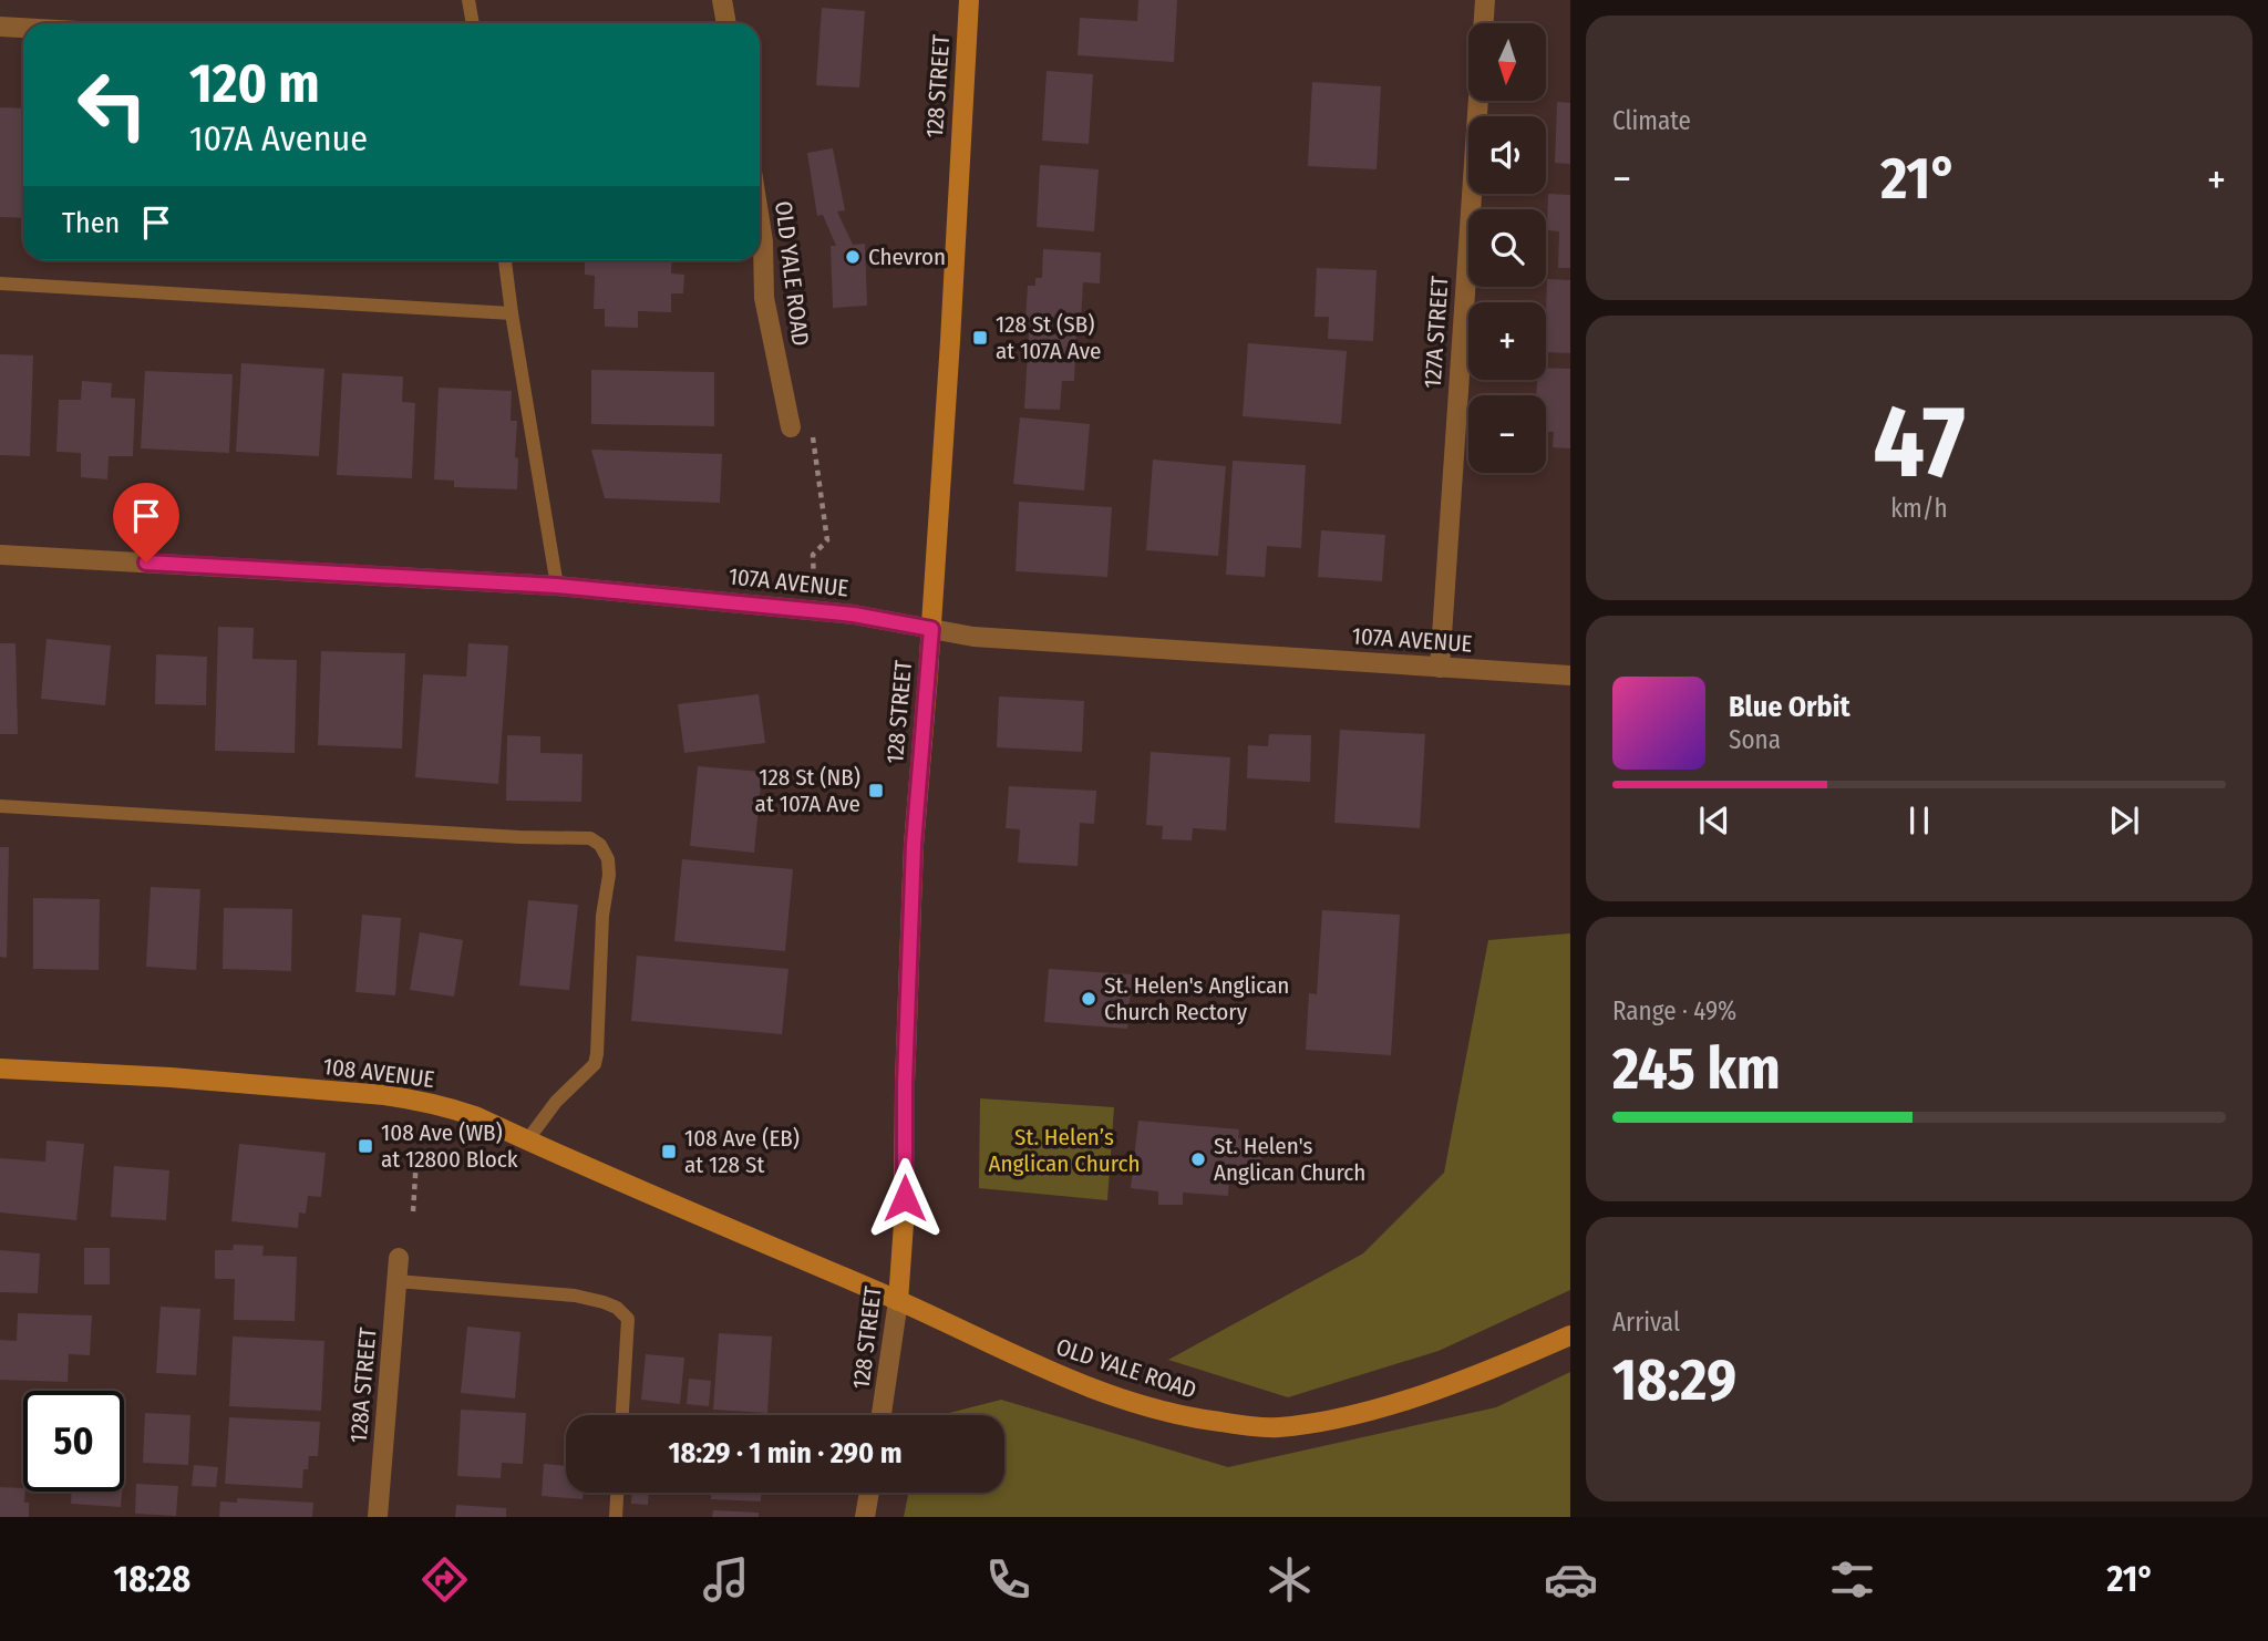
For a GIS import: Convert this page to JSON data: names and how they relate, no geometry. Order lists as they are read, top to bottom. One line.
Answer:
{"streets":{"main road":["128 STREET","OLD YALE ROAD","108 AVENUE"],"street":["127A STREET","107A AVENUE","128A STREET"]},"crossings":[["128 STREET","OLD YALE ROAD"],["128 STREET","107A AVENUE"],["128 STREET","108 AVENUE"],["OLD YALE ROAD","108 AVENUE"],["127A STREET","107A AVENUE"]],"parks":["St. Helen’s Anglican Church"],"places":{"other":["Chevron","St. Helen's Anglican Church Rectory","St. Helen's Anglican Church"],"transit":["128 St (SB) at 107A Ave","128 St (NB) at 107A Ave","108 Ave (WB) at 12800 Block","108 Ave (EB) at 128 St"]},"north":"bottom","page":{"tile":["Climate",["47","km/h"],["Range · 49%","245 km"],["Arrival","18:29"]],"map_buttons":["+","−"],"turn":["120 m","107A Avenue"],"heat":["−","21°","+"],"then":"Then","song":["Blue Orbit","Sona"],"limit":"50","trip":"18:29 · 1 min · 290 m","tabs":["18:28","21°"]}}
